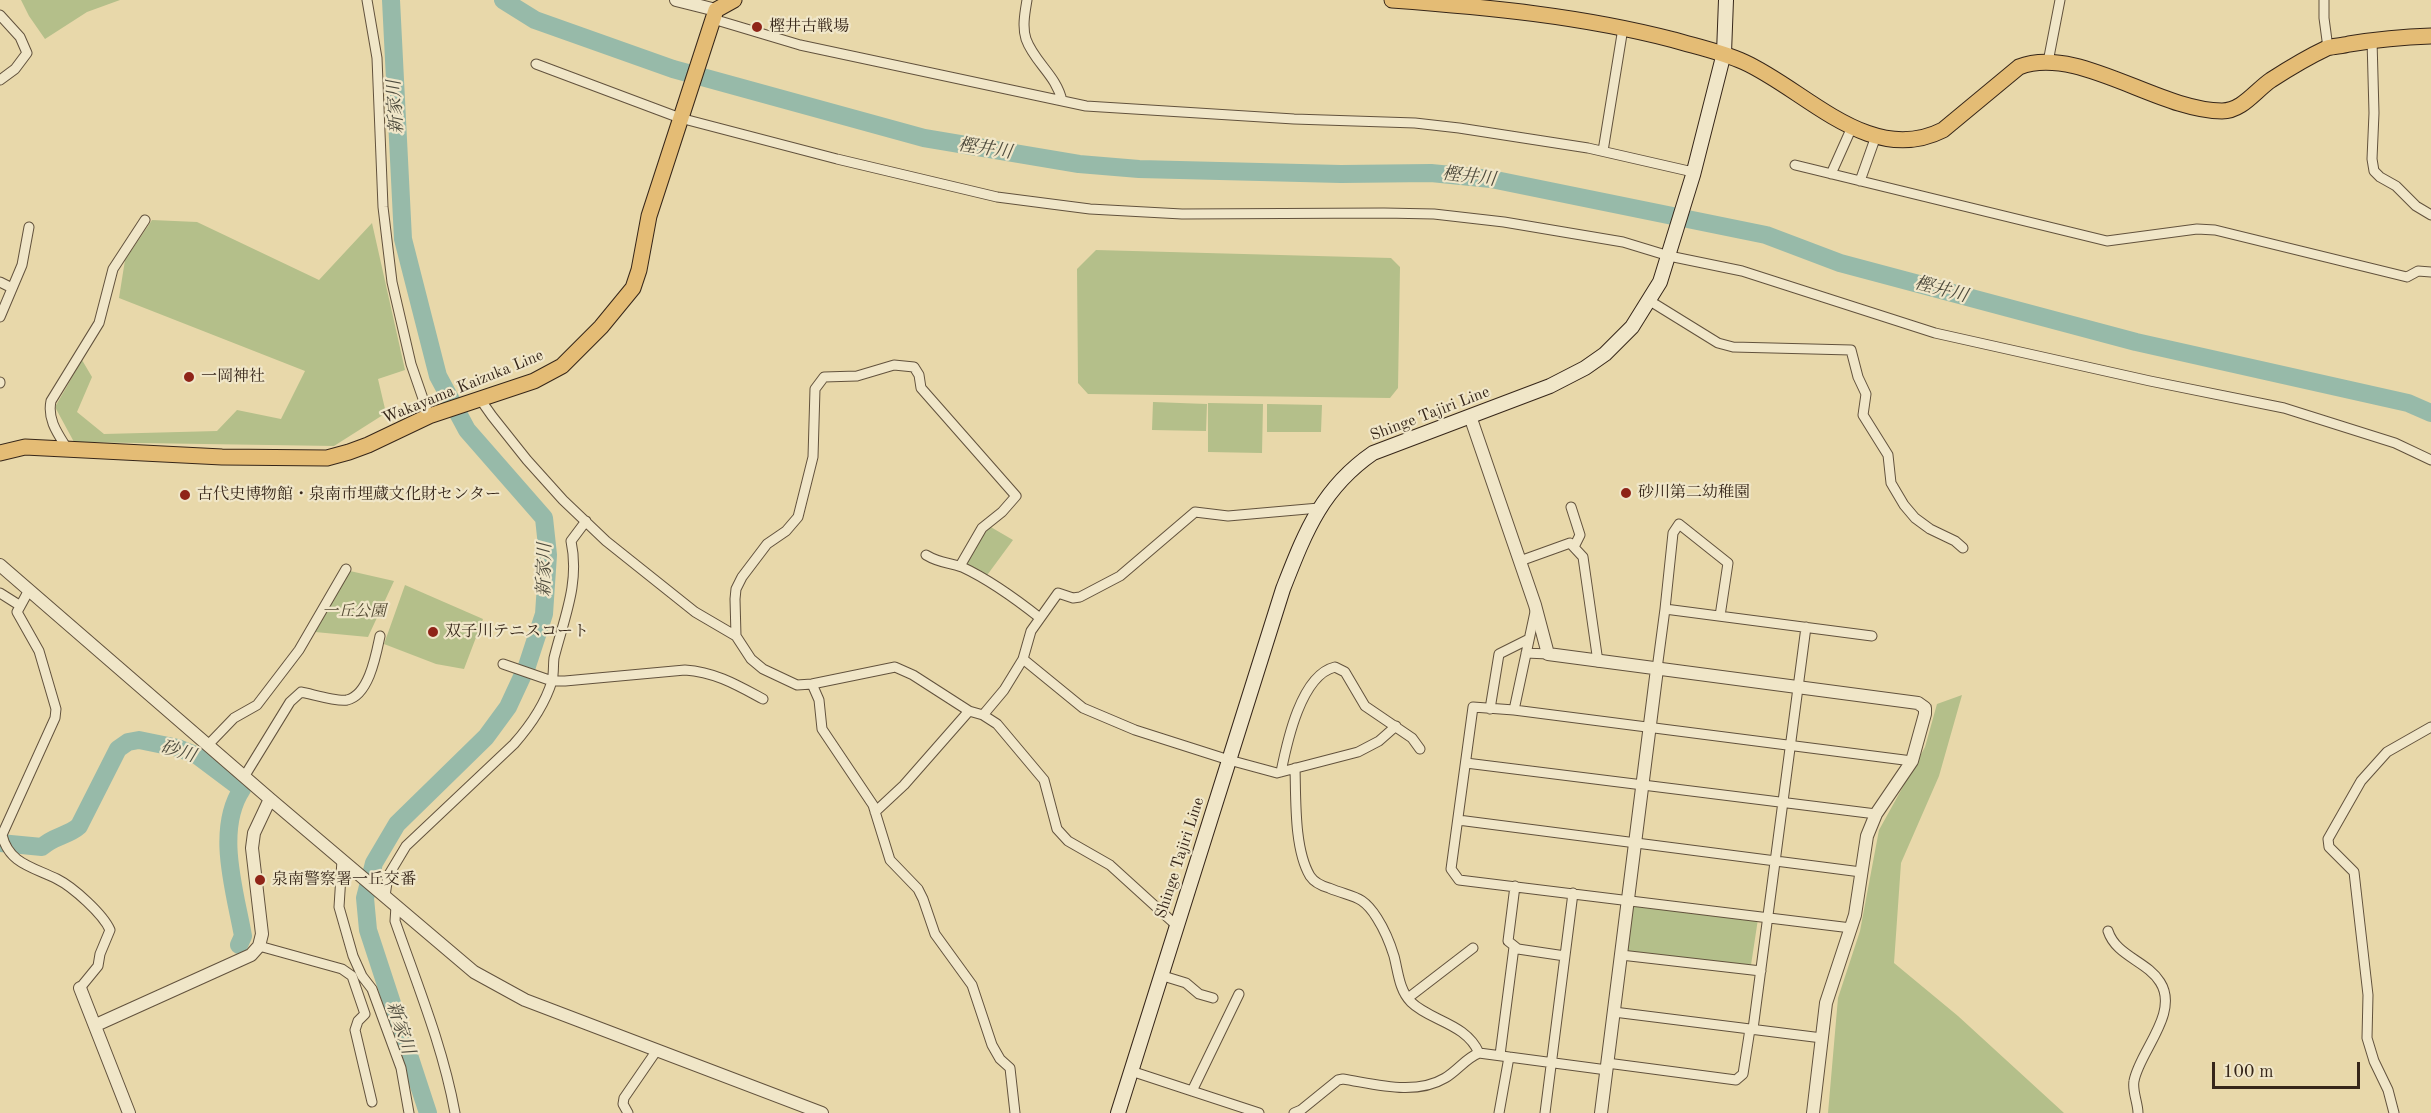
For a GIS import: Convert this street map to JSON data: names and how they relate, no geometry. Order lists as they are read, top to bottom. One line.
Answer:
{"streets":{"main road":["Wakayama Kaizuka Line","Shinge Tajiri Line"]},"water":["新家川","樫井川","砂川"],"parks":["一丘公園"],"places":["樫井古戦場","一岡神社","砂川第二幼稚園","古代史博物館・泉南市埋蔵文化財センター","双子川テニスコート","泉南警察署一丘交番"],"scale_bar":"100 m"}
